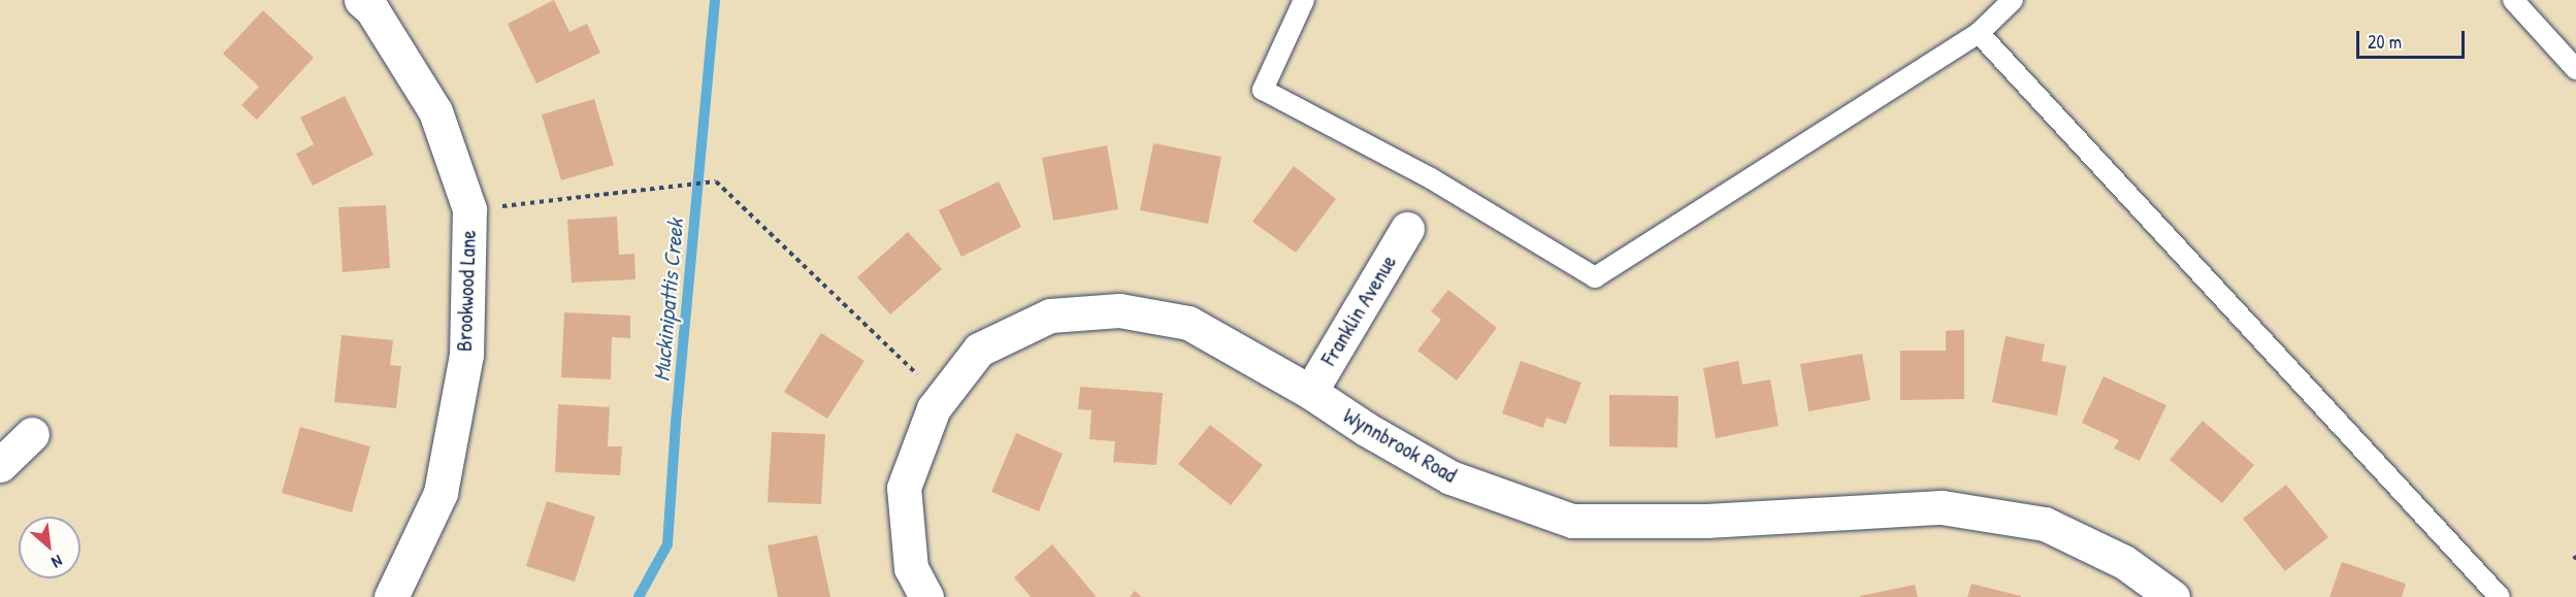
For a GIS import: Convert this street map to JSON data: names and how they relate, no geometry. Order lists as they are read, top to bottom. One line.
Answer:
{"streets":{"street":["Brookwood Lane","Franklin Avenue","Wynnbrook Road"]},"crossings":[["Franklin Avenue","Wynnbrook Road"]],"water":["Muckinipattis Creek"],"scale_bar":"20 m","north":"bottom right"}
